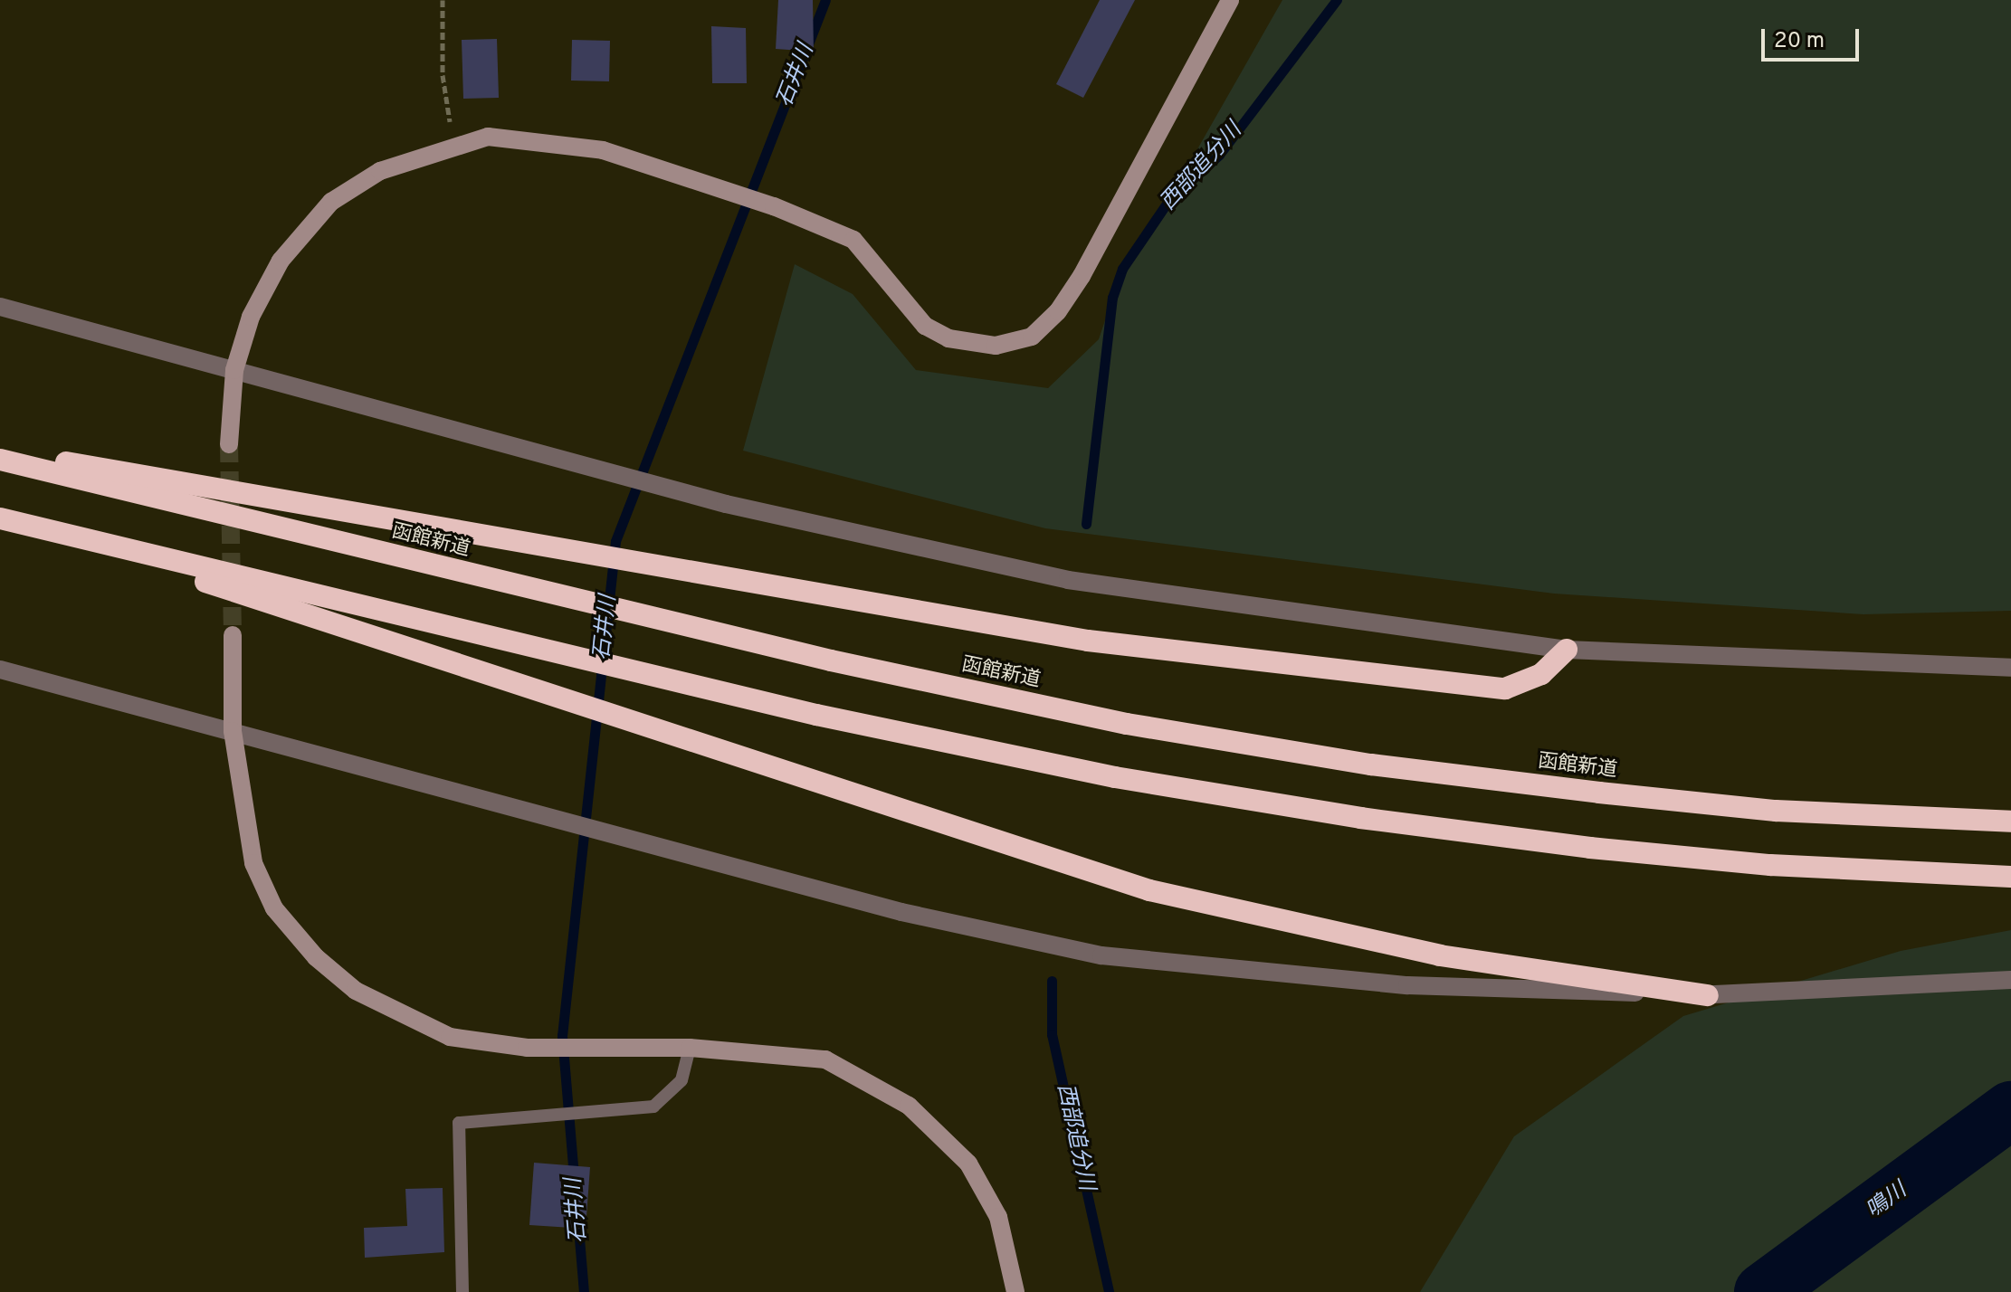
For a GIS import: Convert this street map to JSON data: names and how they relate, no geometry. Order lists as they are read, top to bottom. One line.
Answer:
{"streets":{"highway":["函館新道"]},"water":["石井川","西部追分川","鳴川"],"scale_bar":"20 m"}
